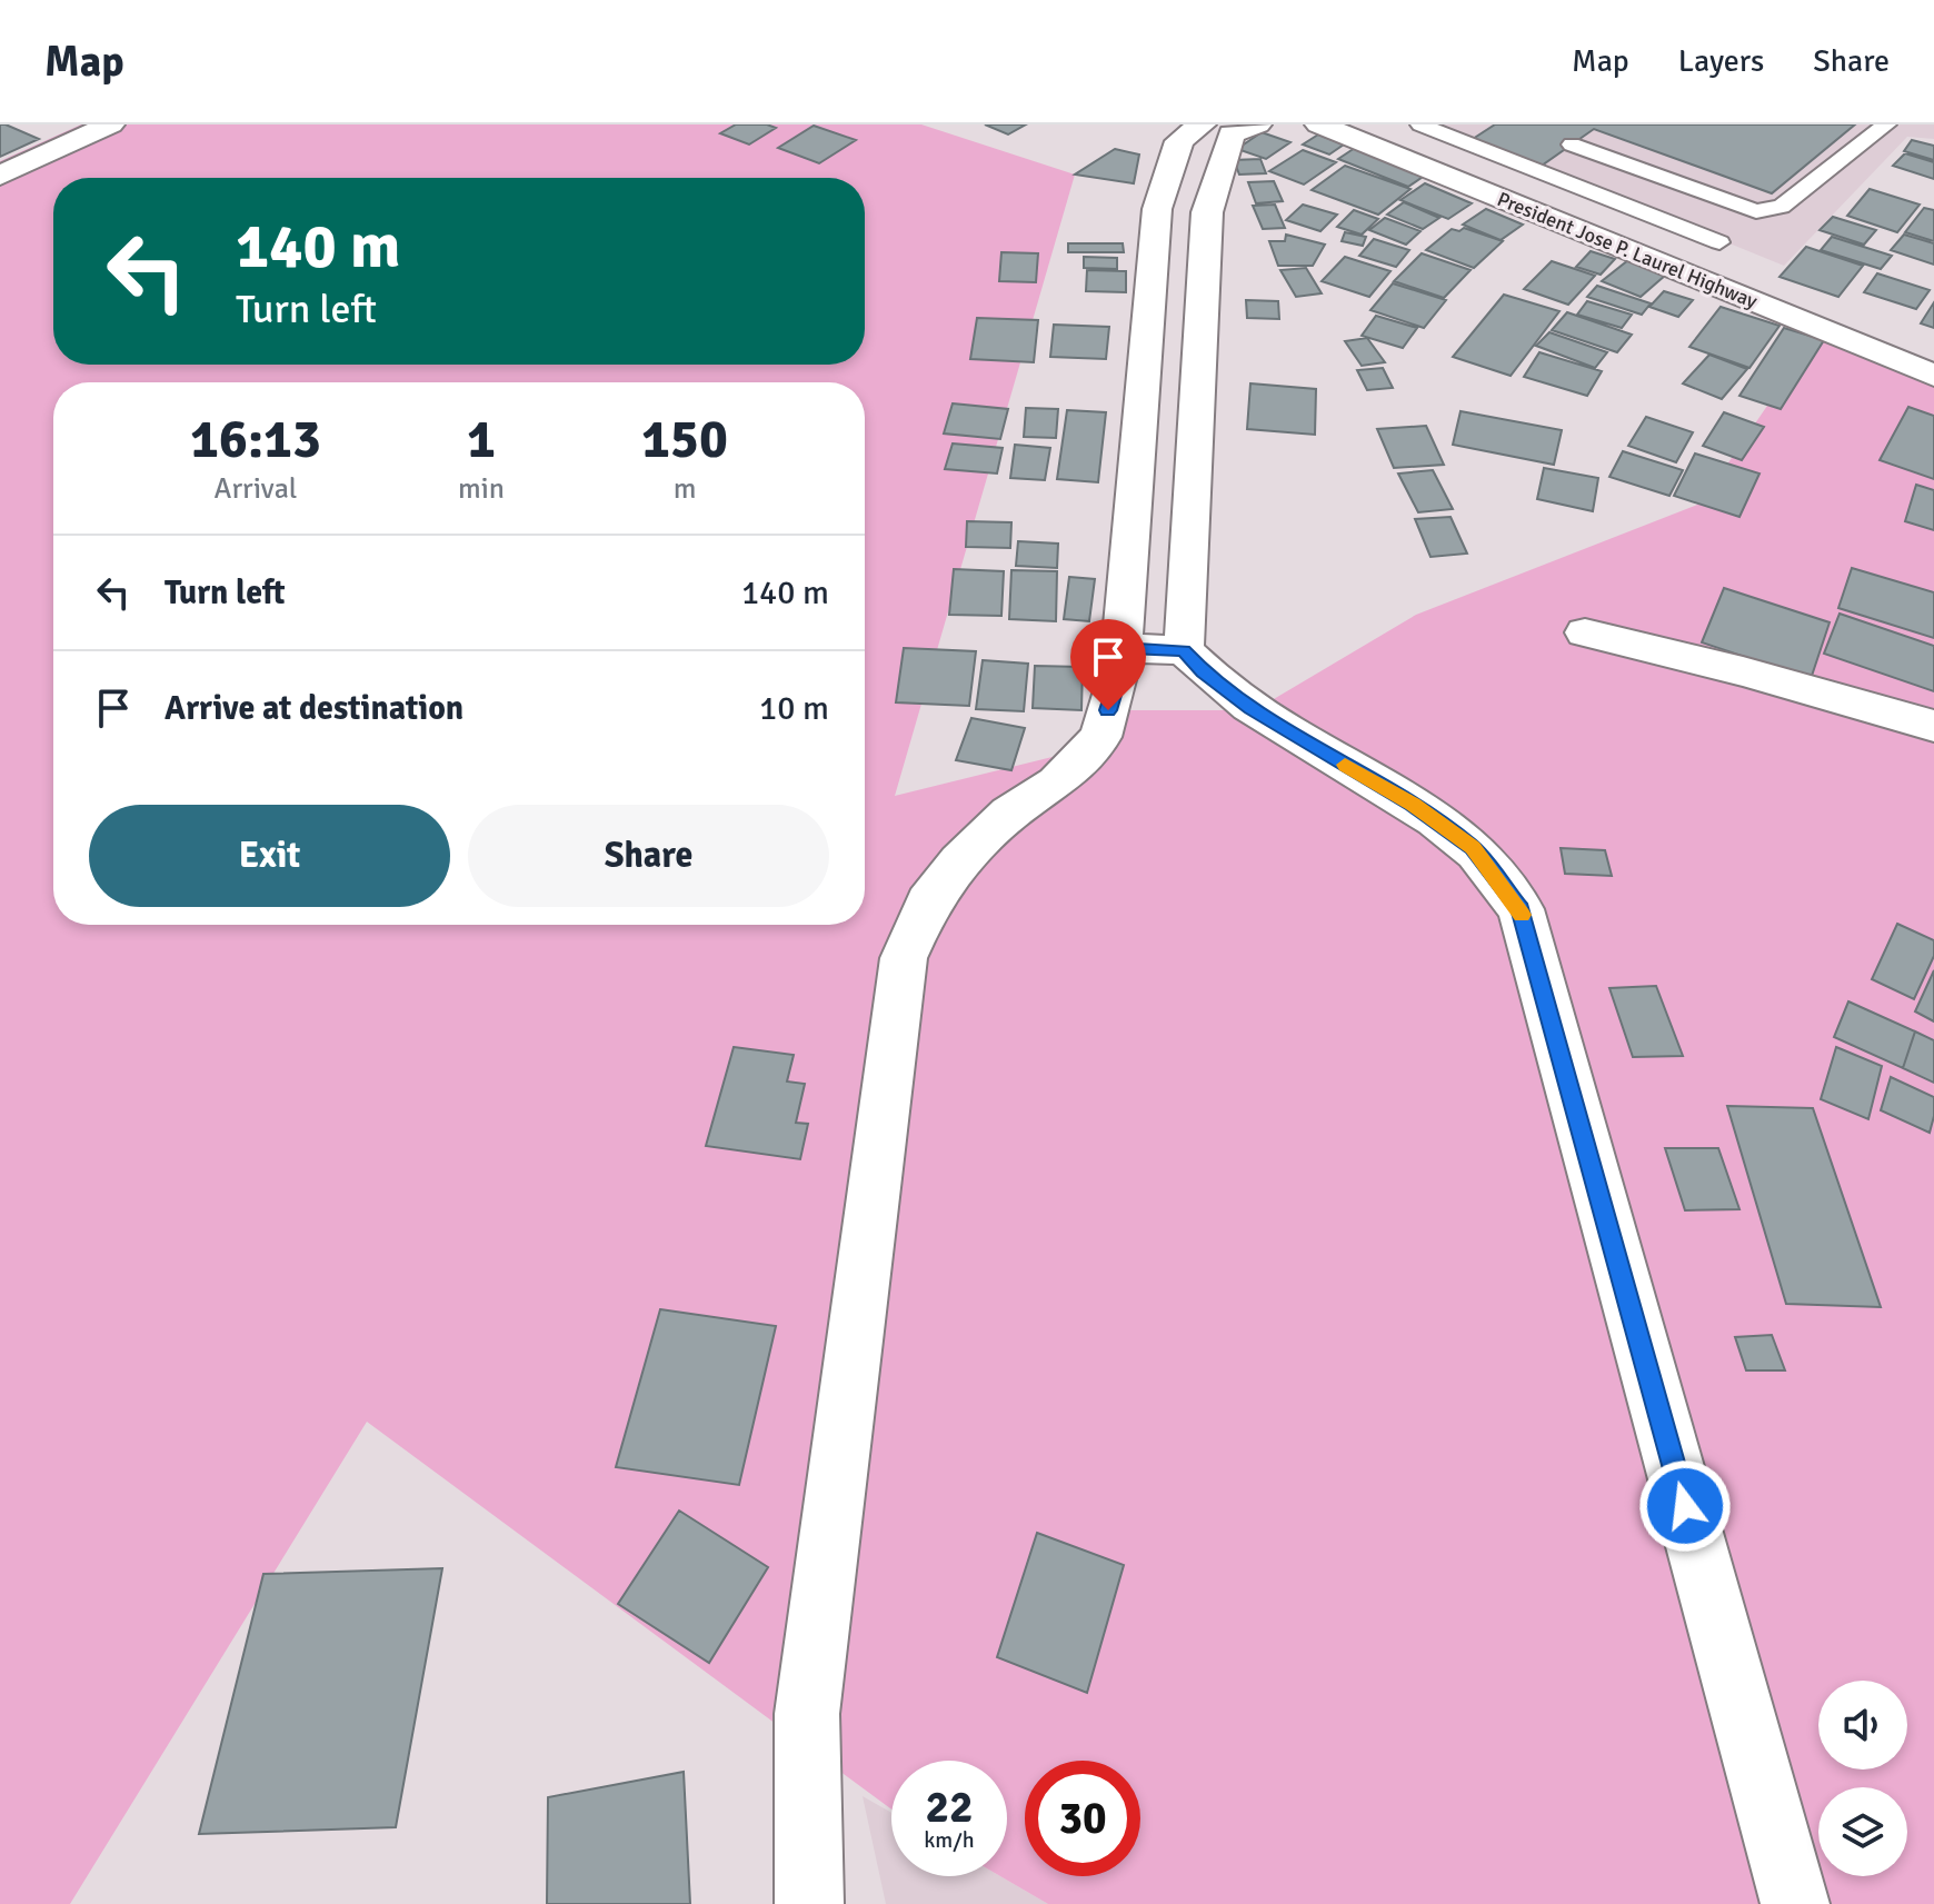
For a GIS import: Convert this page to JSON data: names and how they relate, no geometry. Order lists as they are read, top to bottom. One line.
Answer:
{"streets":{"main road":["President Jose P. Laurel Highway"]},"page":{"header":"Map","nav":["Map","Layers","Share"],"turn":["140 m","Turn left"],"eta":["16:13","Arrival","1","min","150","m"],"list":[{"name":"Turn left","value":"140 m"},{"name":"Arrive at destination","value":"10 m"}],"buttons":["Exit","Share"],"speed":"22 km/h","limit":"30"}}
